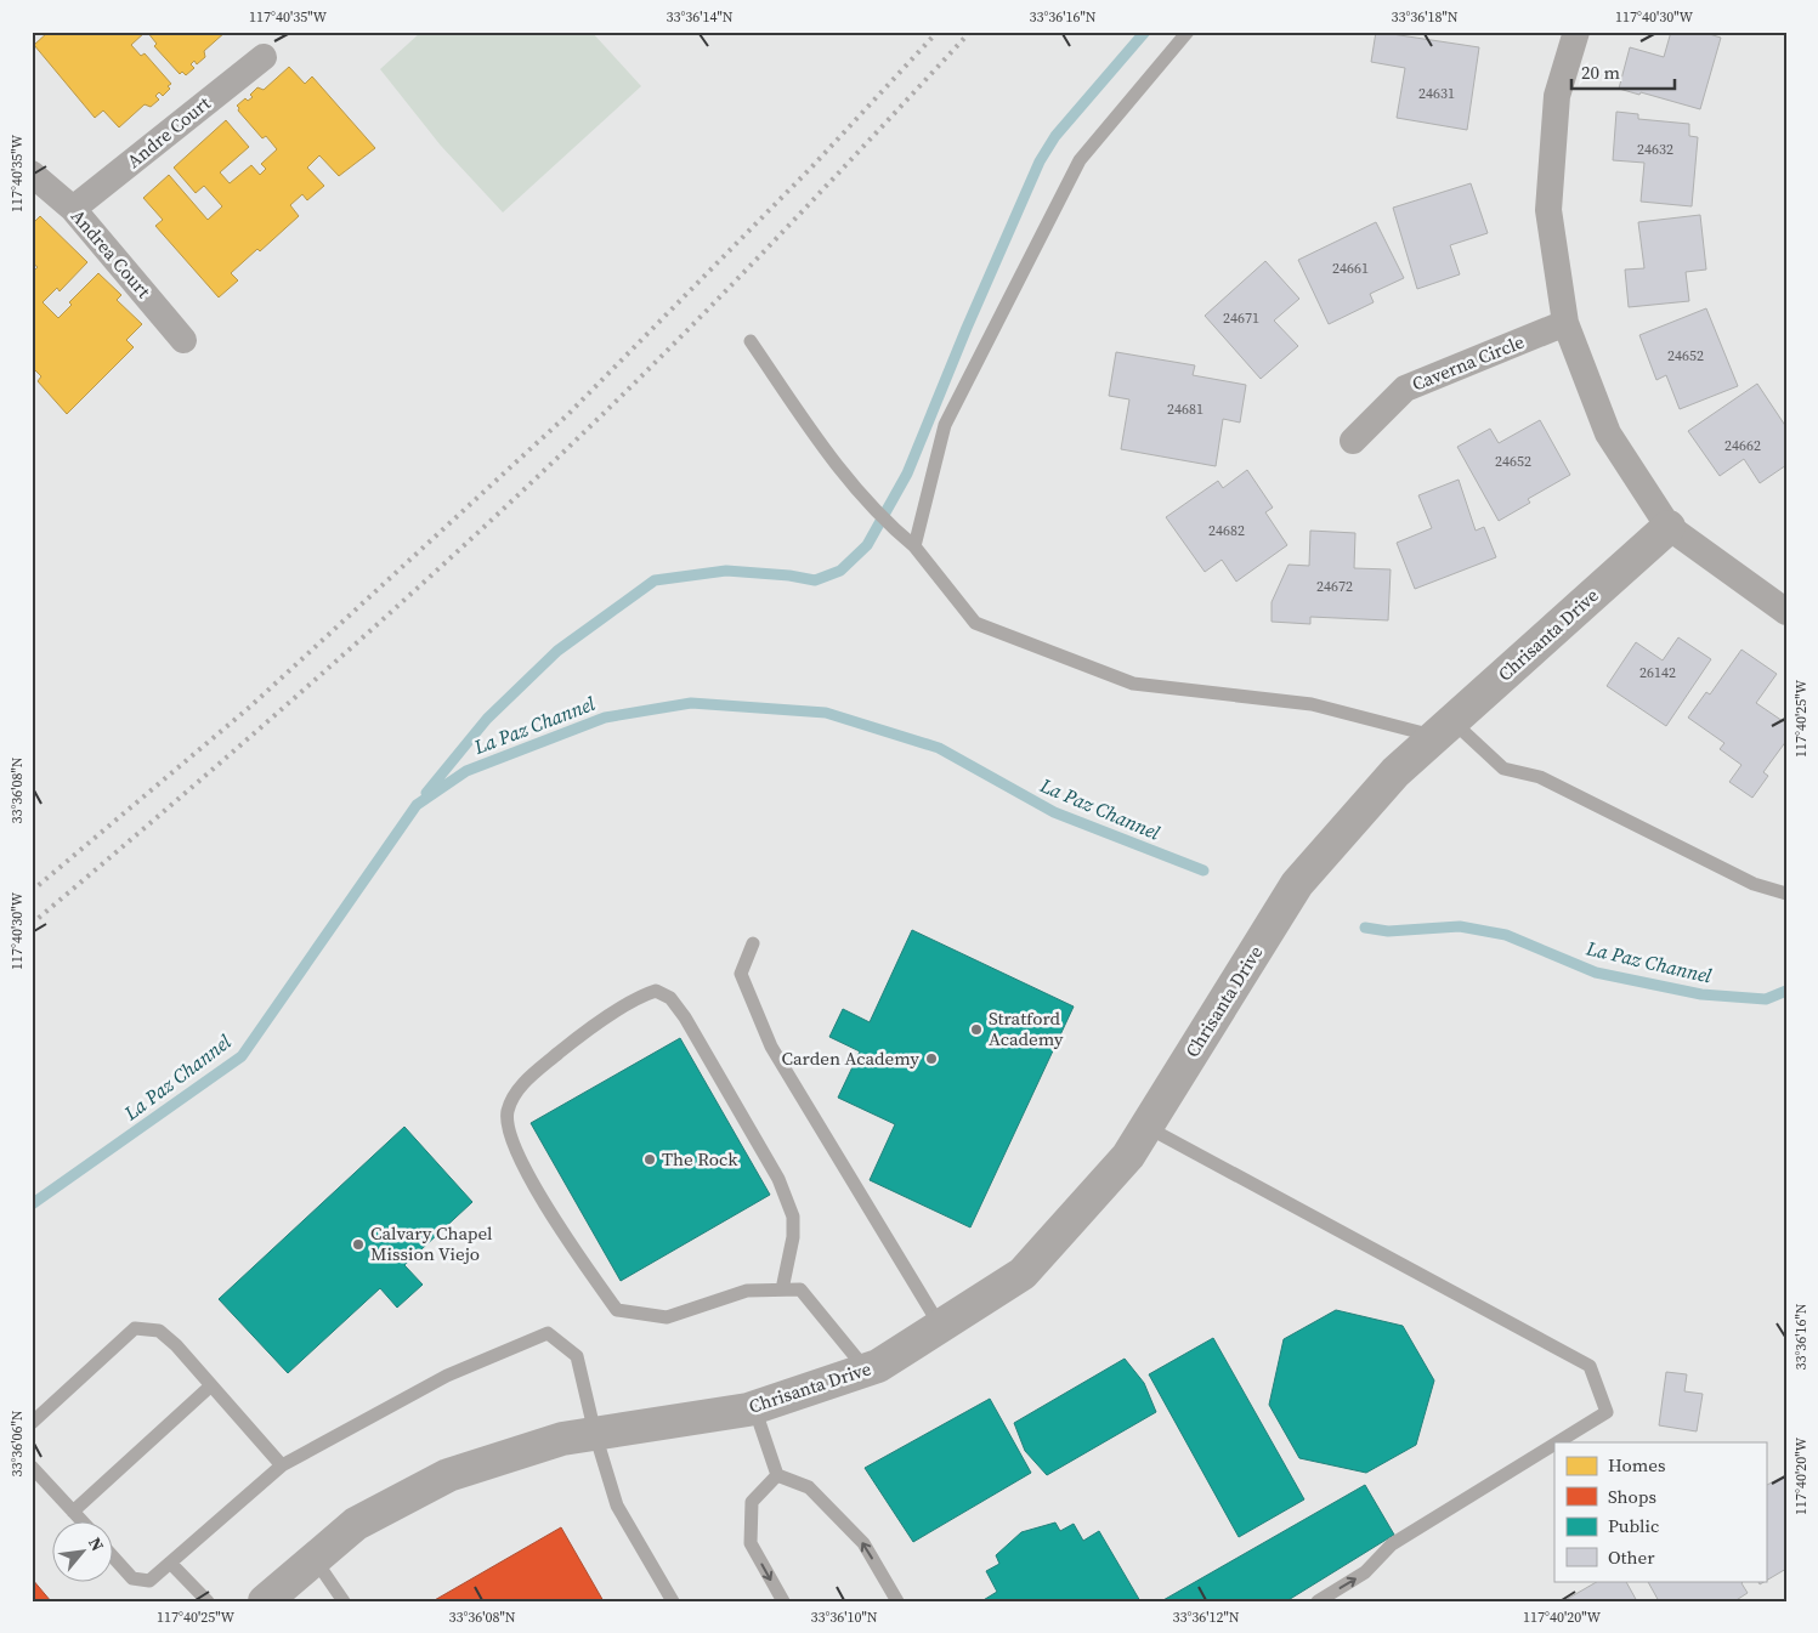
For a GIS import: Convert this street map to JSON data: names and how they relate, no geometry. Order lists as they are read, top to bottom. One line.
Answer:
{"streets":{"street":["Andre Court","Andrea Court","Caverna Circle","Chrisanta Drive"]},"crossings":[["Andre Court","Andrea Court"]],"water":["La Paz Channel"],"places":["Stratford Academy","Carden Academy","The Rock","Calvary Chapel Mission Viejo"],"house_numbers":["24631","24632","24661","24671","24652","24681","24662","24652","24682","24672","26142"],"legend":["Homes","Shops","Public","Other"],"scale_bar":"20 m","north":"top right","coordinates":["117°40'35\"W","33°36'14\"N","33°36'16\"N","33°36'18\"N","117°40'30\"W","117°40'25\"W","33°36'08\"N","33°36'06\"N","117°40'20\"W","33°36'10\"N","33°36'12\"N"]}
